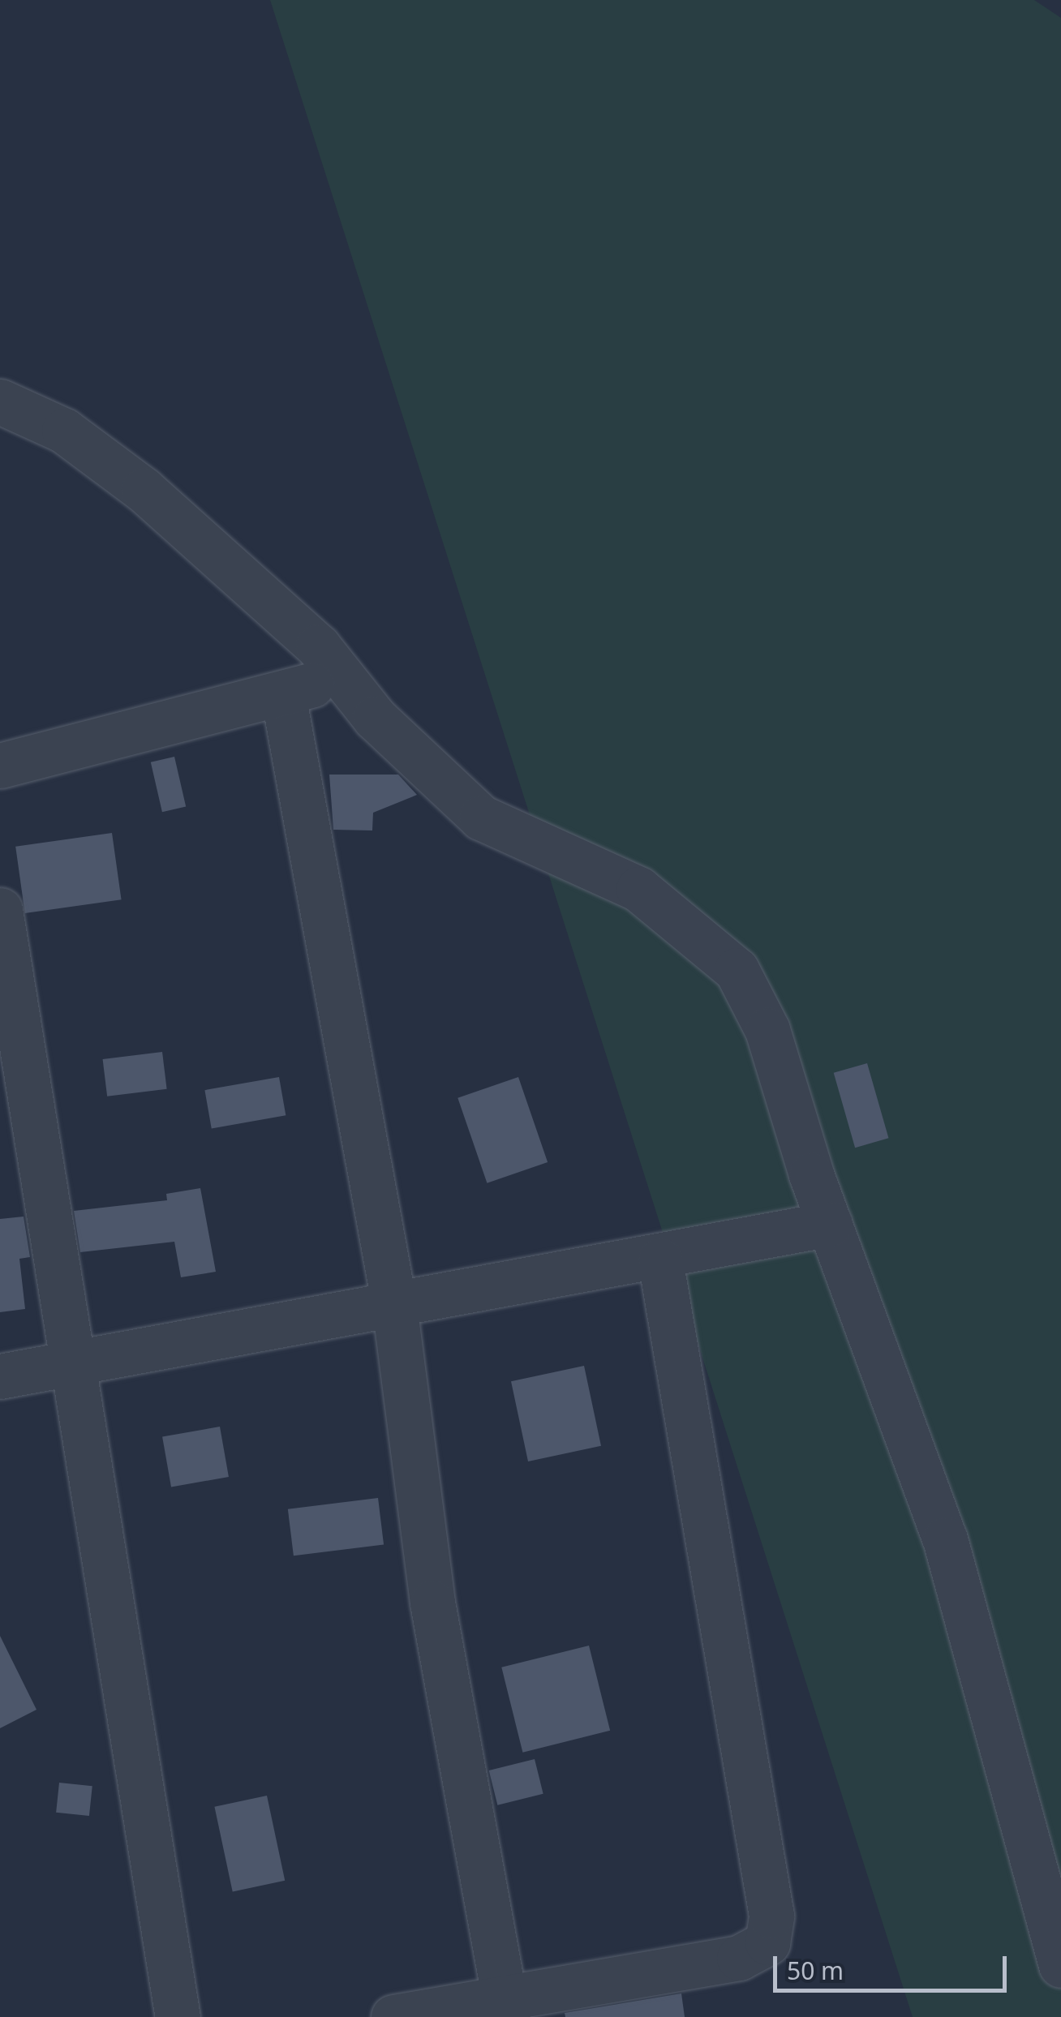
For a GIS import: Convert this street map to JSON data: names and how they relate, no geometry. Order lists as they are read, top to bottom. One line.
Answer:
{"scale_bar":"50 m"}
